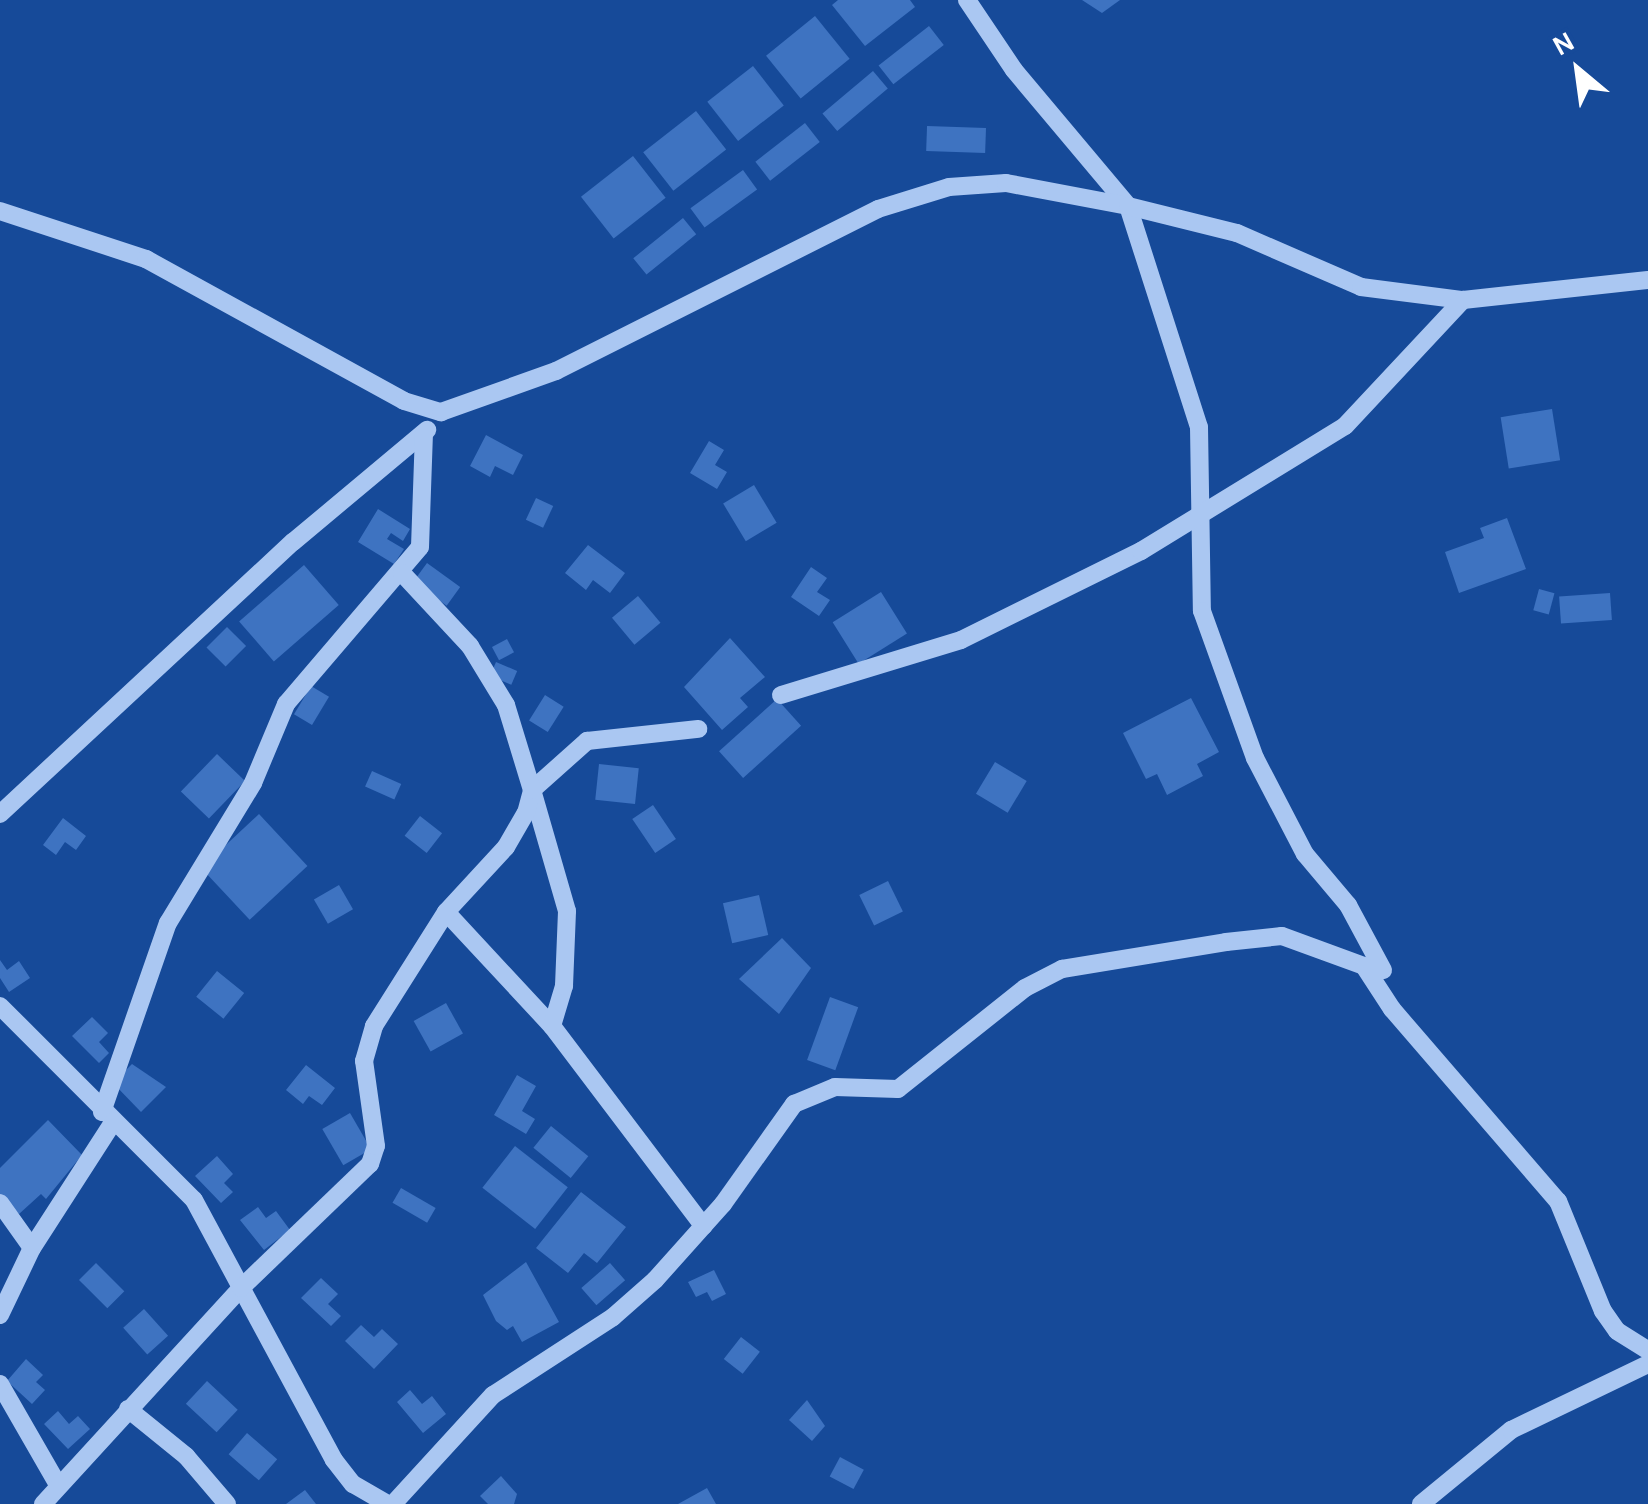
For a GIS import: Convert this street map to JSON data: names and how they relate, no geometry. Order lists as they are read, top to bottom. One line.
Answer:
{"north":"top left"}
